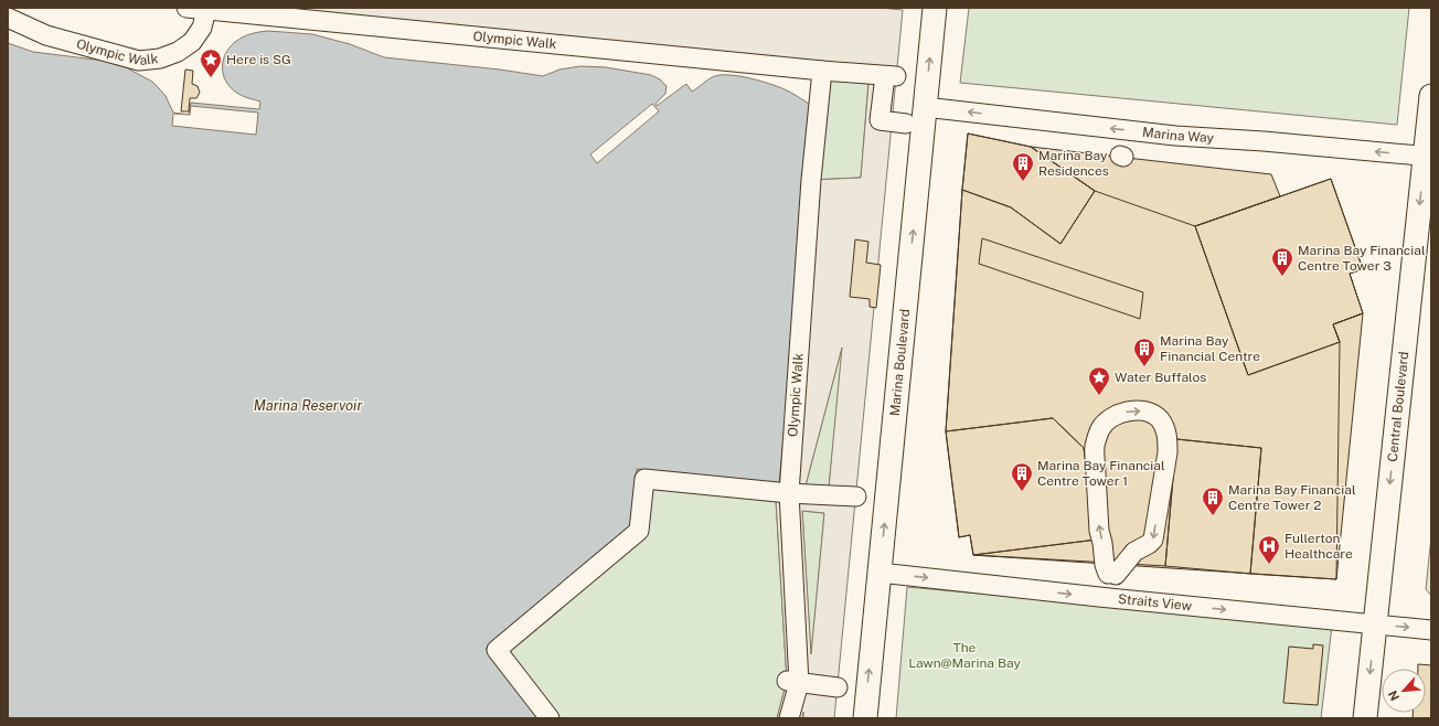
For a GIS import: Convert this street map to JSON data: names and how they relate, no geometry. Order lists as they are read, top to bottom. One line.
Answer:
{"streets":{"main road":["Marina Boulevard","Central Boulevard"],"street":["Olympic Walk","Marina Way","Straits View"]},"crossings":[["Marina Way","Marina Boulevard"],["Marina Way","Central Boulevard"],["Marina Boulevard","Straits View"],["Central Boulevard","Straits View"]],"one_way":["Marina Way","Marina Boulevard","Central Boulevard","Straits View"],"water":["Marina Reservoir"],"parks":["The Lawn@Marina Bay"],"places":{"place":["Here is SG","Water Buffalos"],"building":["Marina Bay Residences","Marina Bay Financial Centre Tower 3","Marina Bay Financial Centre","Marina Bay Financial Centre Tower 1","Marina Bay Financial Centre Tower 2"],"hospital":["Fullerton Healthcare"]},"north":"bottom left"}
